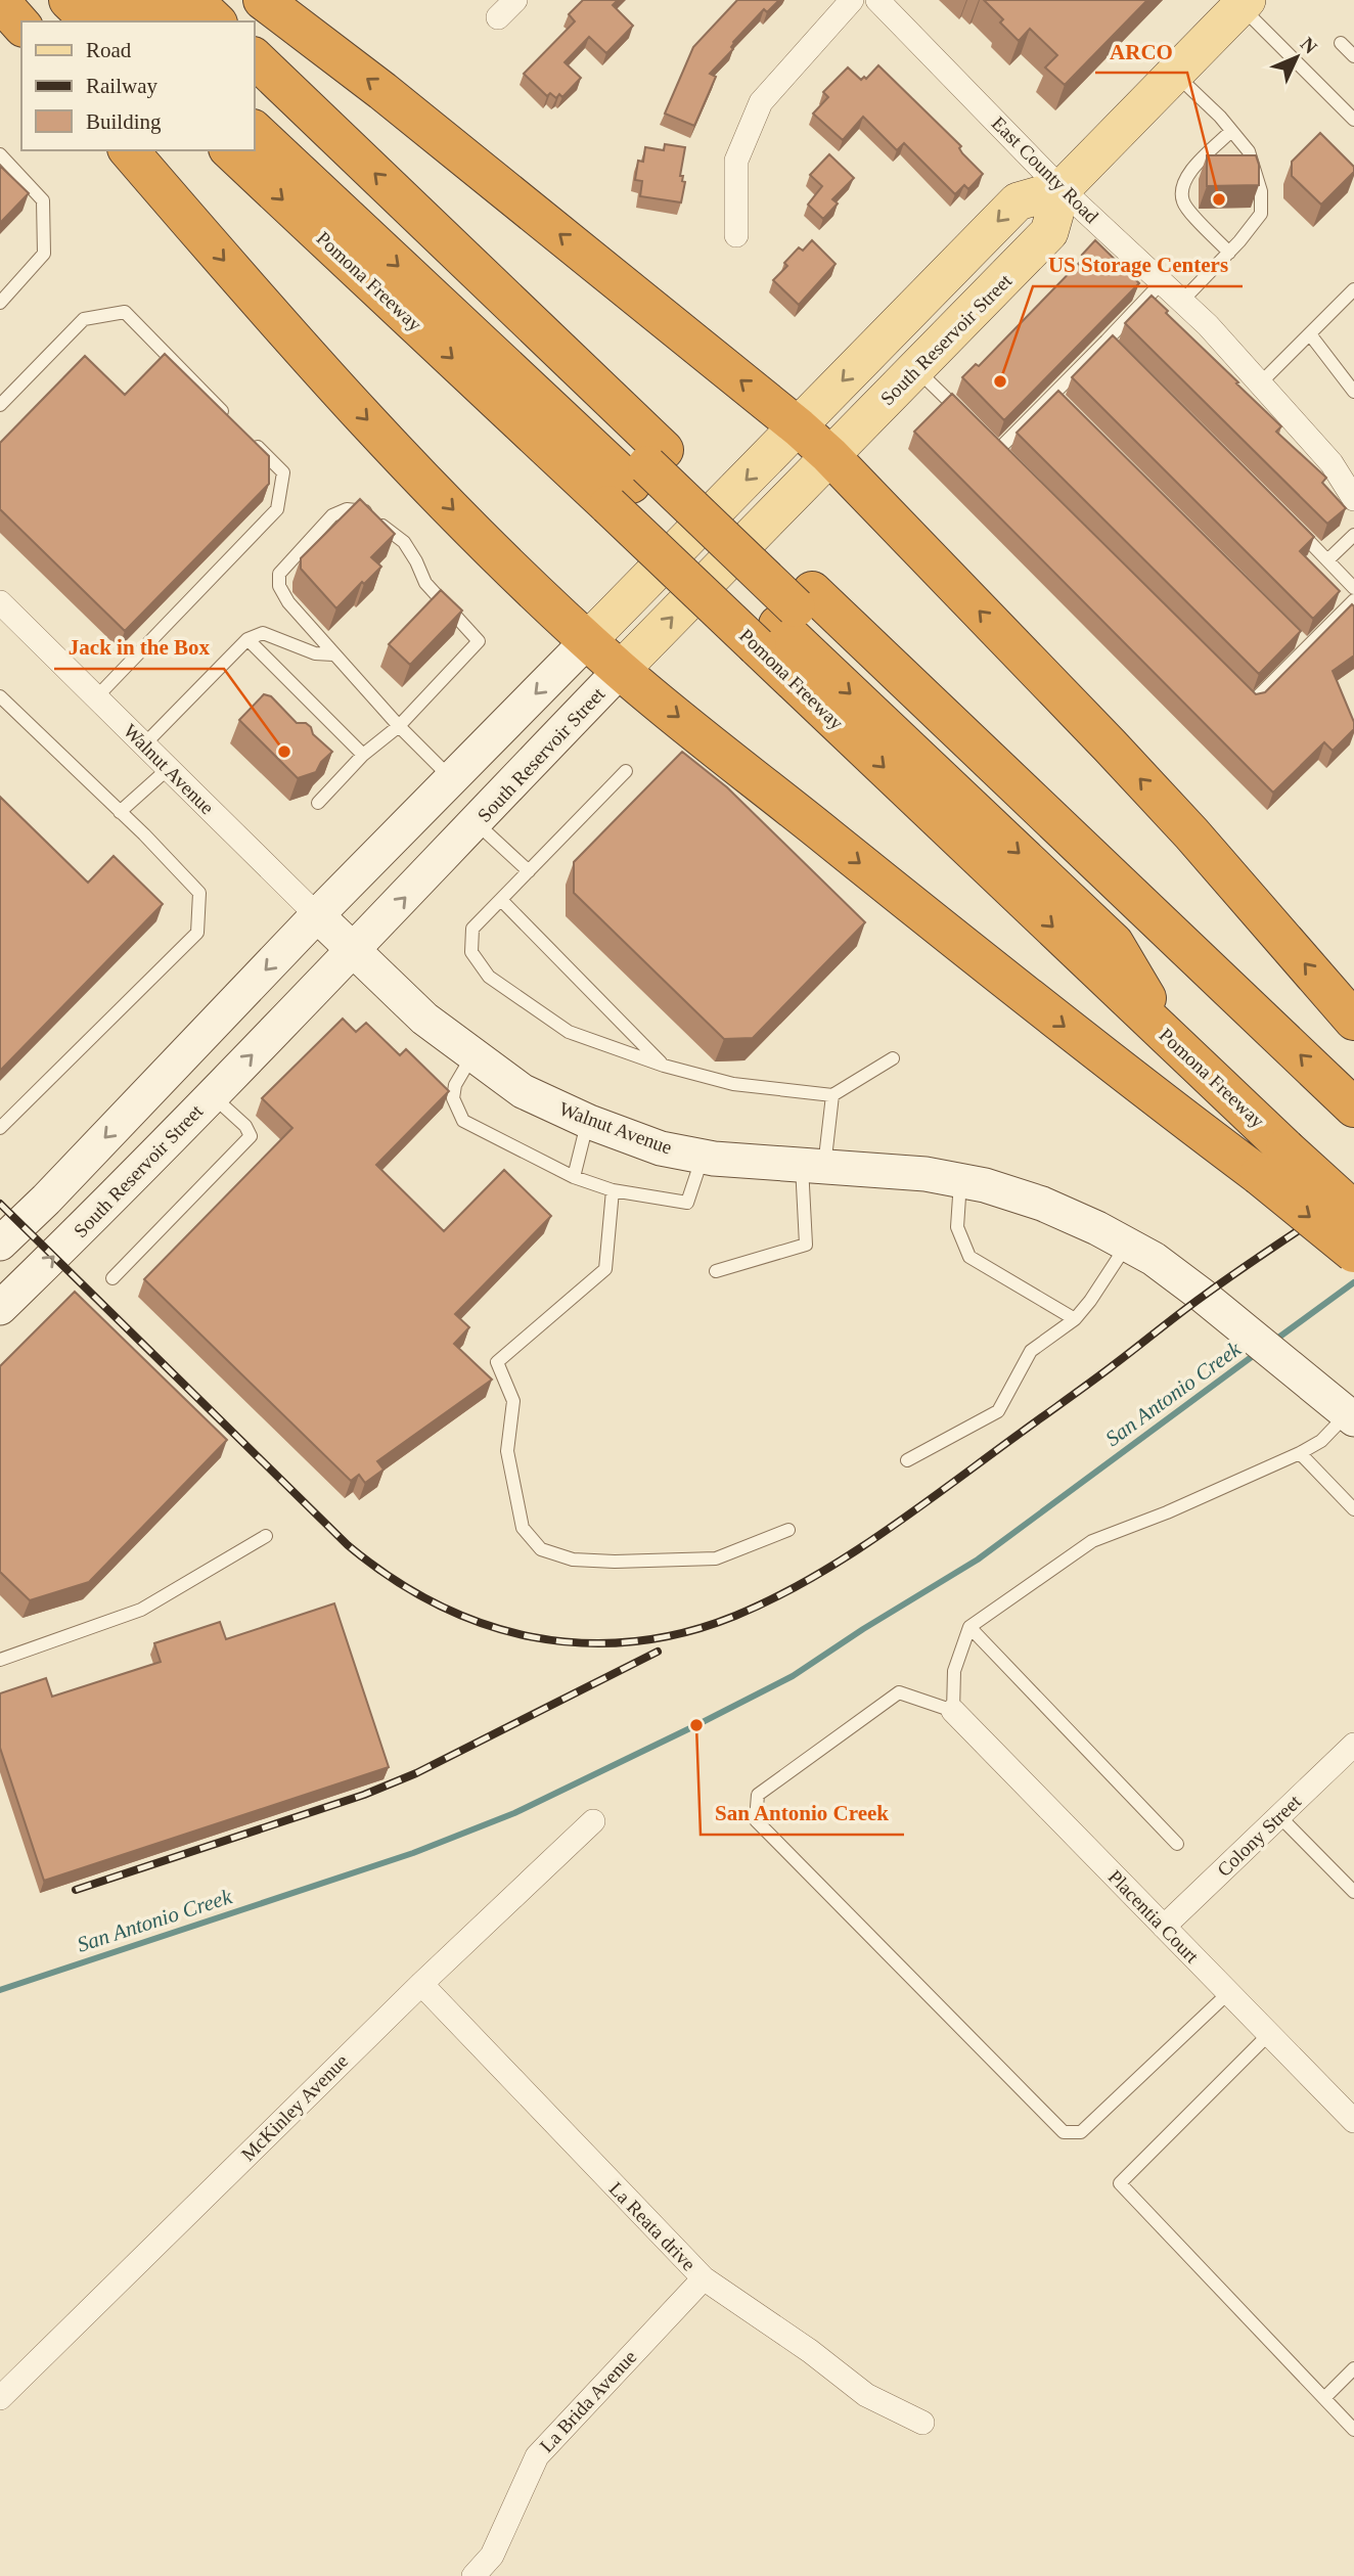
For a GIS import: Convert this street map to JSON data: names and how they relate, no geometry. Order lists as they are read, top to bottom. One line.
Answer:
{"streets":{"highway":["Pomona Freeway"],"main road":["South Reservoir Street","Walnut Avenue"],"street":["East County Road","Colony Street","Placentia Court","McKinley Avenue","La Reata drive","La Brida Avenue"]},"crossings":[["East County Road","South Reservoir Street"],["South Reservoir Street","Walnut Avenue"],["Colony Street","Placentia Court"],["McKinley Avenue","La Reata drive"],["La Reata drive","La Brida Avenue"]],"water":["San Antonio Creek"],"places":["ARCO","US Storage Centers","Jack in the Box","San Antonio Creek"],"legend":["Road","Railway","Building"],"north":"top right"}
